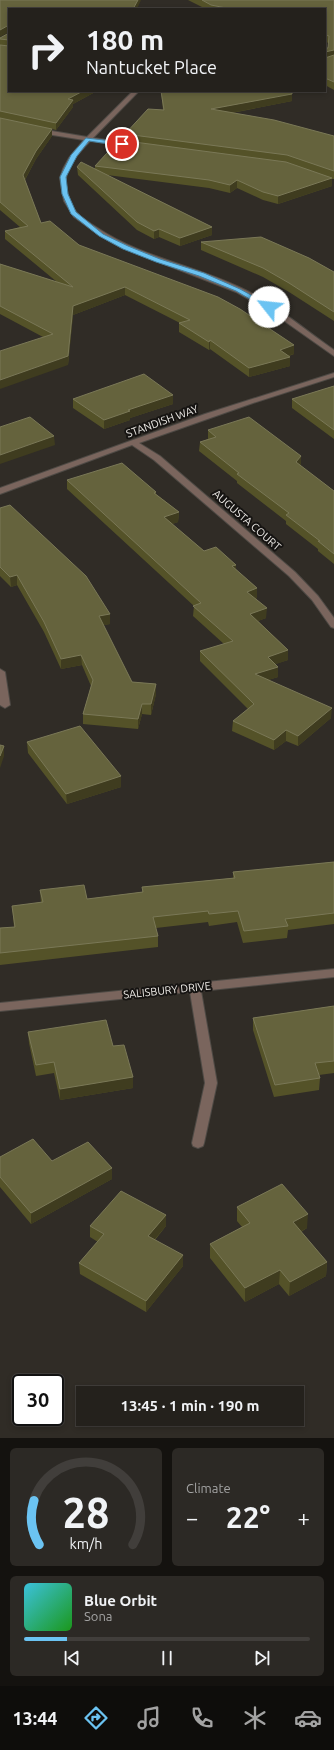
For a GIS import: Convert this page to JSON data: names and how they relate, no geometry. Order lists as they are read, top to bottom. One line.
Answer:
{"streets":{"street":["STANDISH WAY","AUGUSTA COURT","SALISBURY DRIVE"]},"crossings":[["STANDISH WAY","AUGUSTA COURT"]],"page":{"turn":["180 m","Nantucket Place"],"limit":"30","trip":"13:45 · 1 min · 190 m","tile":"Climate","heat":["−","22°","+"],"song":["Blue Orbit","Sona"],"tabs":"13:44","gauge":["28","km/h"]}}
